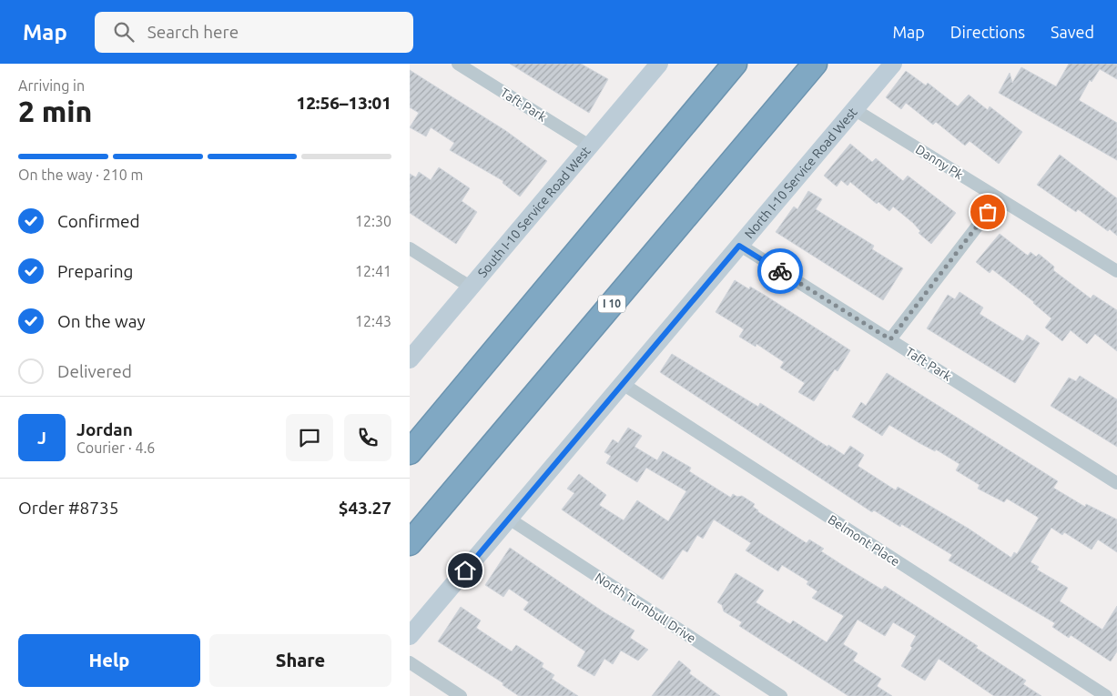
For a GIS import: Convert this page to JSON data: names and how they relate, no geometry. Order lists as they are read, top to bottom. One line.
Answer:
{"streets":{"highway":["I 10"],"street":["Taft Park","Danny Pk","North I-10 Service Road West","South I-10 Service Road West","Belmont Place","North Turnbull Drive"]},"crossings":[["Taft Park","North I-10 Service Road West"],["Taft Park","South I-10 Service Road West"],["Danny Pk","North I-10 Service Road West"],["North I-10 Service Road West","Belmont Place"],["North I-10 Service Road West","North Turnbull Drive"]],"page":{"header":"Map","search":"Search here","nav":["Map","Directions","Saved"],"heading":["2 min","Arriving in","12:56–13:01"],"panel":["Jordan","Courier · 4.6","Order #8735","$43.27"],"bar":"On the way · 210 m","list":[["Confirmed","12:30"],["Preparing","12:41"],["On the way","12:43"],"Delivered"],"round":"J","buttons":["Help","Share"]}}
